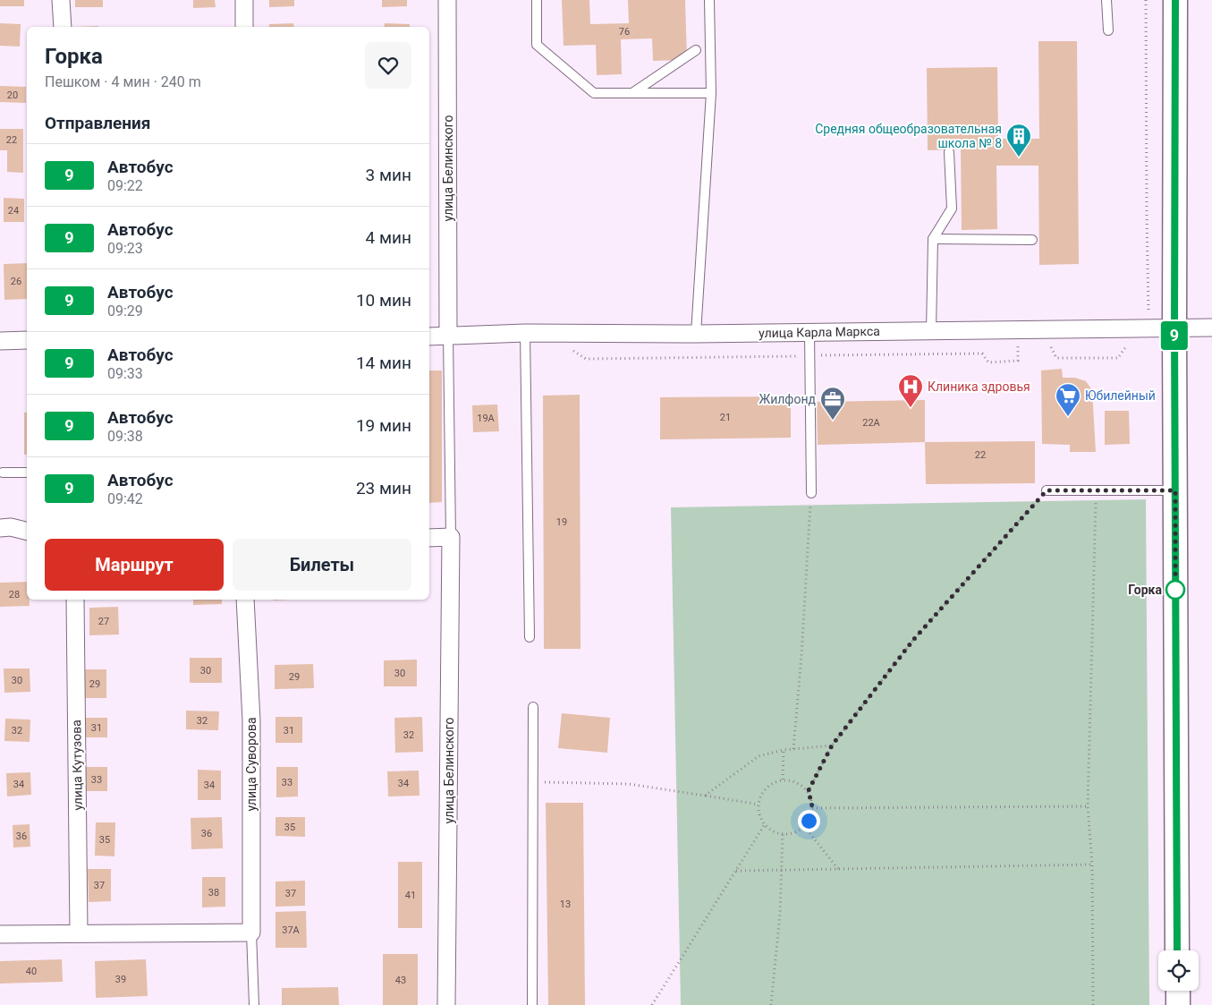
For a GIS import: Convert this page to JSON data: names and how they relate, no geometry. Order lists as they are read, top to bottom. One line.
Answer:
{"streets":{"street":["улица Белинского","улица Карла Маркса","улица Суворова","улица Кутузова"]},"crossings":[["улица Белинского","улица Карла Маркса"]],"places":{"building":["Средняя общеобразовательная школа № 8"],"hospital":["Клиника здровья"],"supermarket":["Юбилейный"],"office":["Жилфонд"],"other":["Горка"]},"lines":["bus line 9"],"house_numbers":["76","20","22","24","26","21","19А","22А","22","19","28","27","30","30","29","30","29","32","31","32","31","32","33","33","34","34","34","35","36","36","35","37","38","37","41","13","37А","40","39","43"],"page":{"on_map":"9","heading":[["Горка","Пешком · 4 мин · 240 m"],"Отправления"],"list":[{"mark":"9","name":"Автобус","note":"09:22","value":"3 мин"},{"mark":"9","name":"Автобус","note":"09:23","value":"4 мин"},{"mark":"9","name":"Автобус","note":"09:29","value":"10 мин"},{"mark":"9","name":"Автобус","note":"09:33","value":"14 мин"},{"mark":"9","name":"Автобус","note":"09:38","value":"19 мин"},{"mark":"9","name":"Автобус","note":"09:42","value":"23 мин"}],"buttons":["Маршрут","Билеты"]}}
